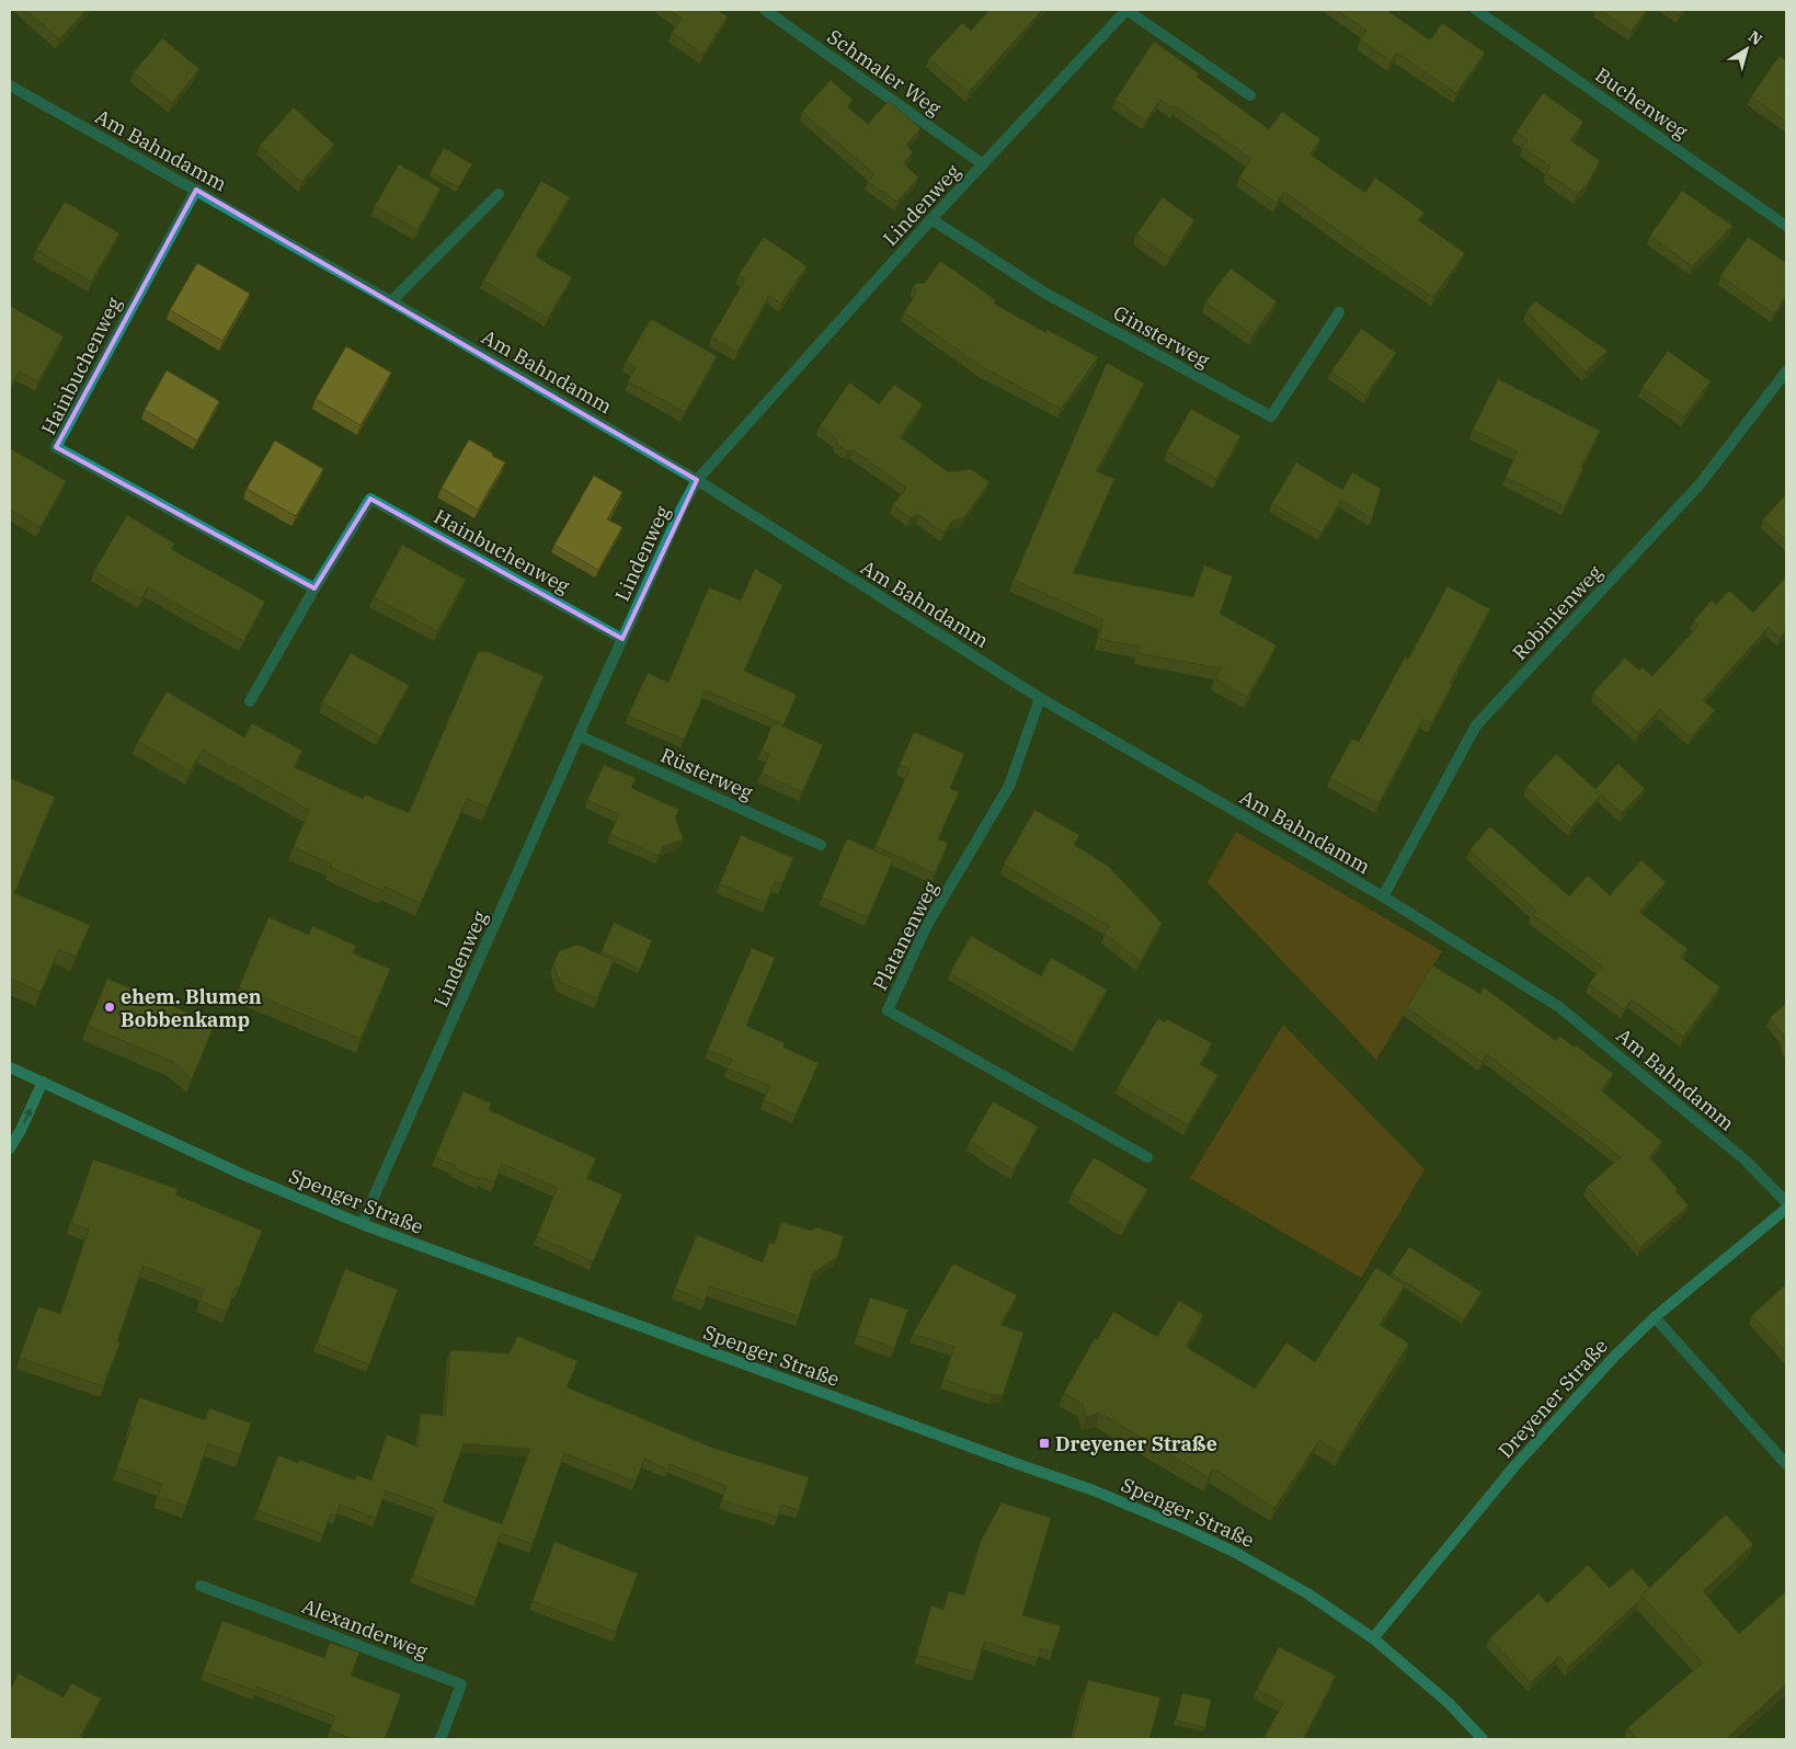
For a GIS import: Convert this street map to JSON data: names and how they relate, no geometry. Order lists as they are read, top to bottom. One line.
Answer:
{"streets":{"street":["Schmaler Weg","Buchenweg","Am Bahndamm","Lindenweg","Ginsterweg","Hainbuchenweg","Robinienweg","Rüsterweg","Platanenweg","Spenger Straße","Dreyener Straße","Alexanderweg"]},"crossings":[["Schmaler Weg","Lindenweg"],["Am Bahndamm","Lindenweg"],["Am Bahndamm","Hainbuchenweg"],["Am Bahndamm","Robinienweg"],["Am Bahndamm","Platanenweg"],["Lindenweg","Ginsterweg"],["Lindenweg","Hainbuchenweg"],["Lindenweg","Rüsterweg"],["Lindenweg","Spenger Straße"],["Spenger Straße","Dreyener Straße"]],"places":{"other":["ehem. Blumen Bobbenkamp"],"transit":["Dreyener Straße"]},"north":"top right"}
